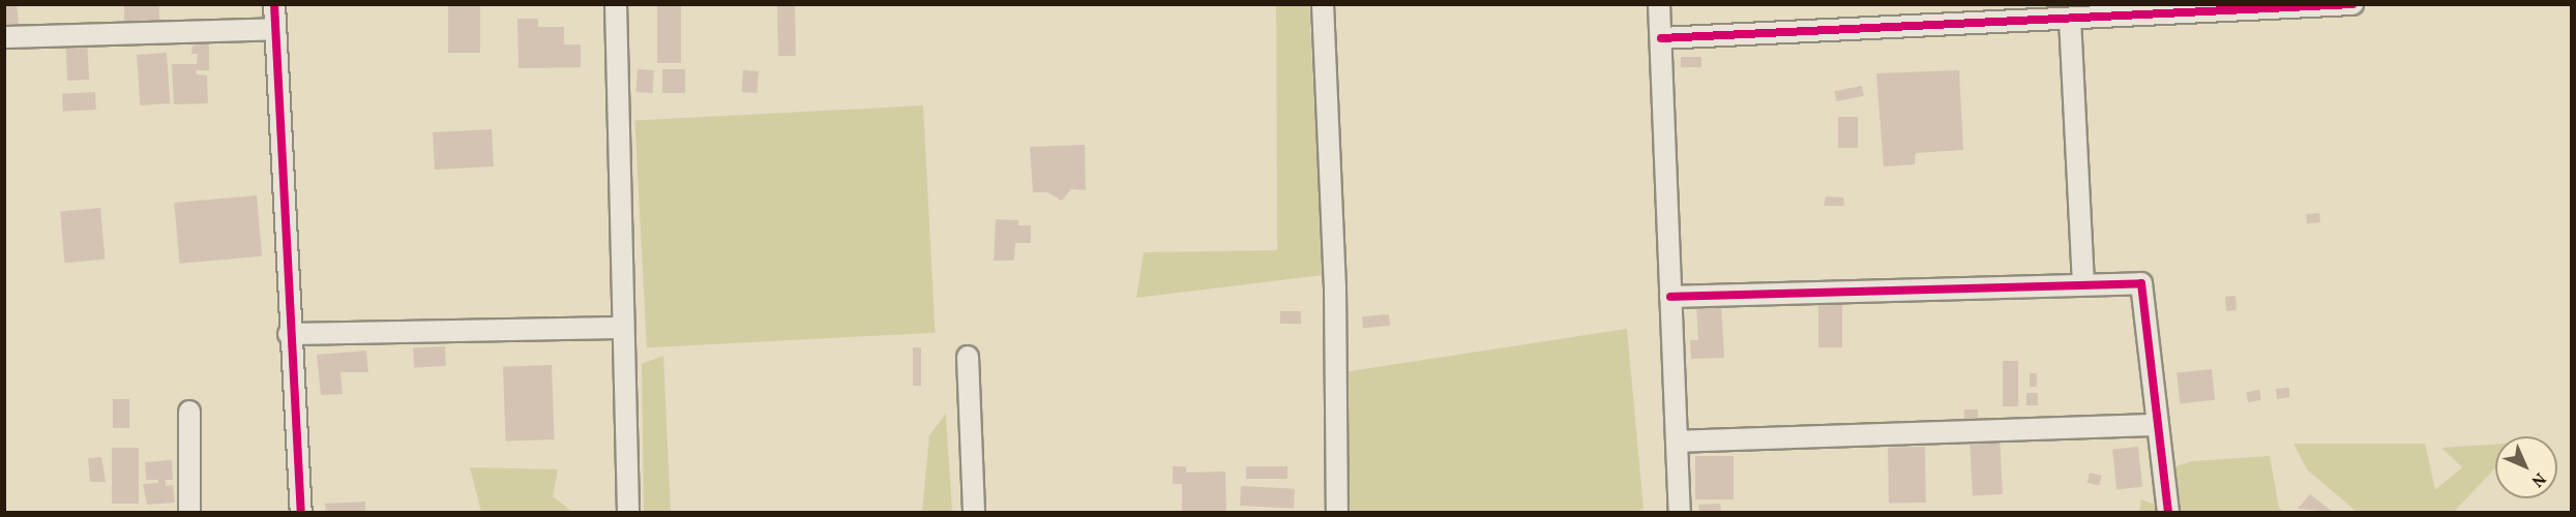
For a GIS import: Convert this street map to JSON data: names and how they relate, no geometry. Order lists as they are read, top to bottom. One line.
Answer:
{"north":"bottom right"}
